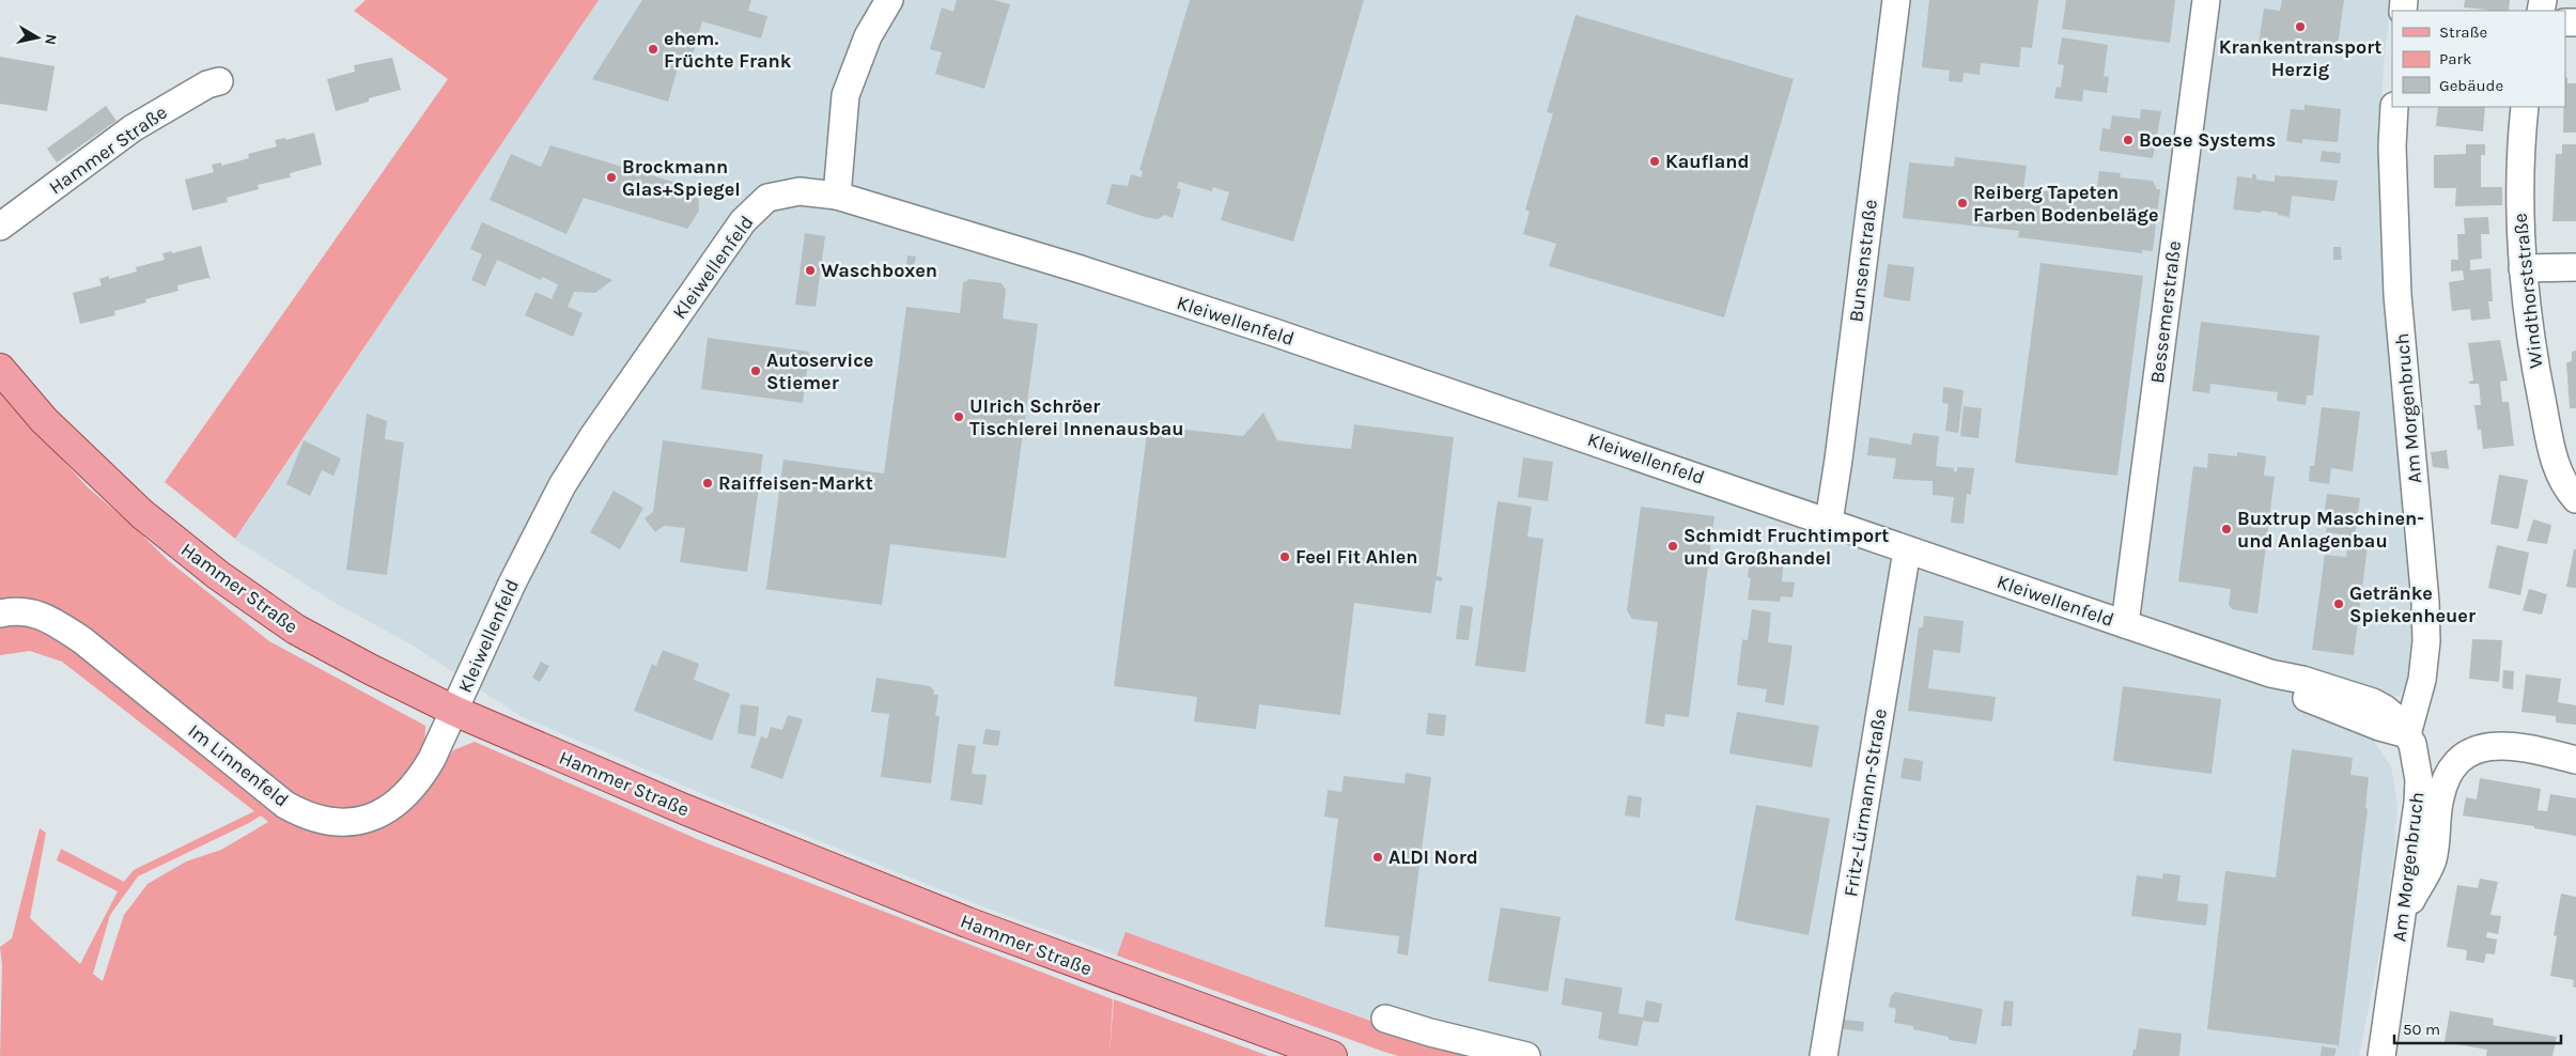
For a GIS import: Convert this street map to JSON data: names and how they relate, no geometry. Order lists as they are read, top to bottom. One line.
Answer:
{"streets":{"main road":["Hammer Straße"],"street":["Bunsenstraße","Kleiwellenfeld","Windthorststraße","Bessemerstraße","Am Morgenbruch","Im Linnenfeld","Fritz-Lürmann-Straße"]},"crossings":[["Hammer Straße","Kleiwellenfeld"],["Hammer Straße","Im Linnenfeld"],["Bunsenstraße","Kleiwellenfeld"],["Kleiwellenfeld","Bessemerstraße"],["Kleiwellenfeld","Am Morgenbruch"],["Kleiwellenfeld","Im Linnenfeld"],["Kleiwellenfeld","Fritz-Lürmann-Straße"]],"places":["Krankentransport Herzig","ehem. Früchte Frank","Boese Systems","Kaufland","Brockmann Glas+Spiegel","Reiberg Tapeten Farben Bodenbeläge","Waschboxen","Autoservice Stiemer","Ulrich Schröer Tischlerei Innenausbau","Raiffeisen-Markt","Buxtrup Maschinen- und Anlagenbau","Schmidt Fruchtimport und Großhandel","Feel Fit Ahlen","Getränke Spiekenheuer","ALDI Nord"],"legend":["Straße","Park","Gebäude"],"scale_bar":"50 m","north":"right"}
